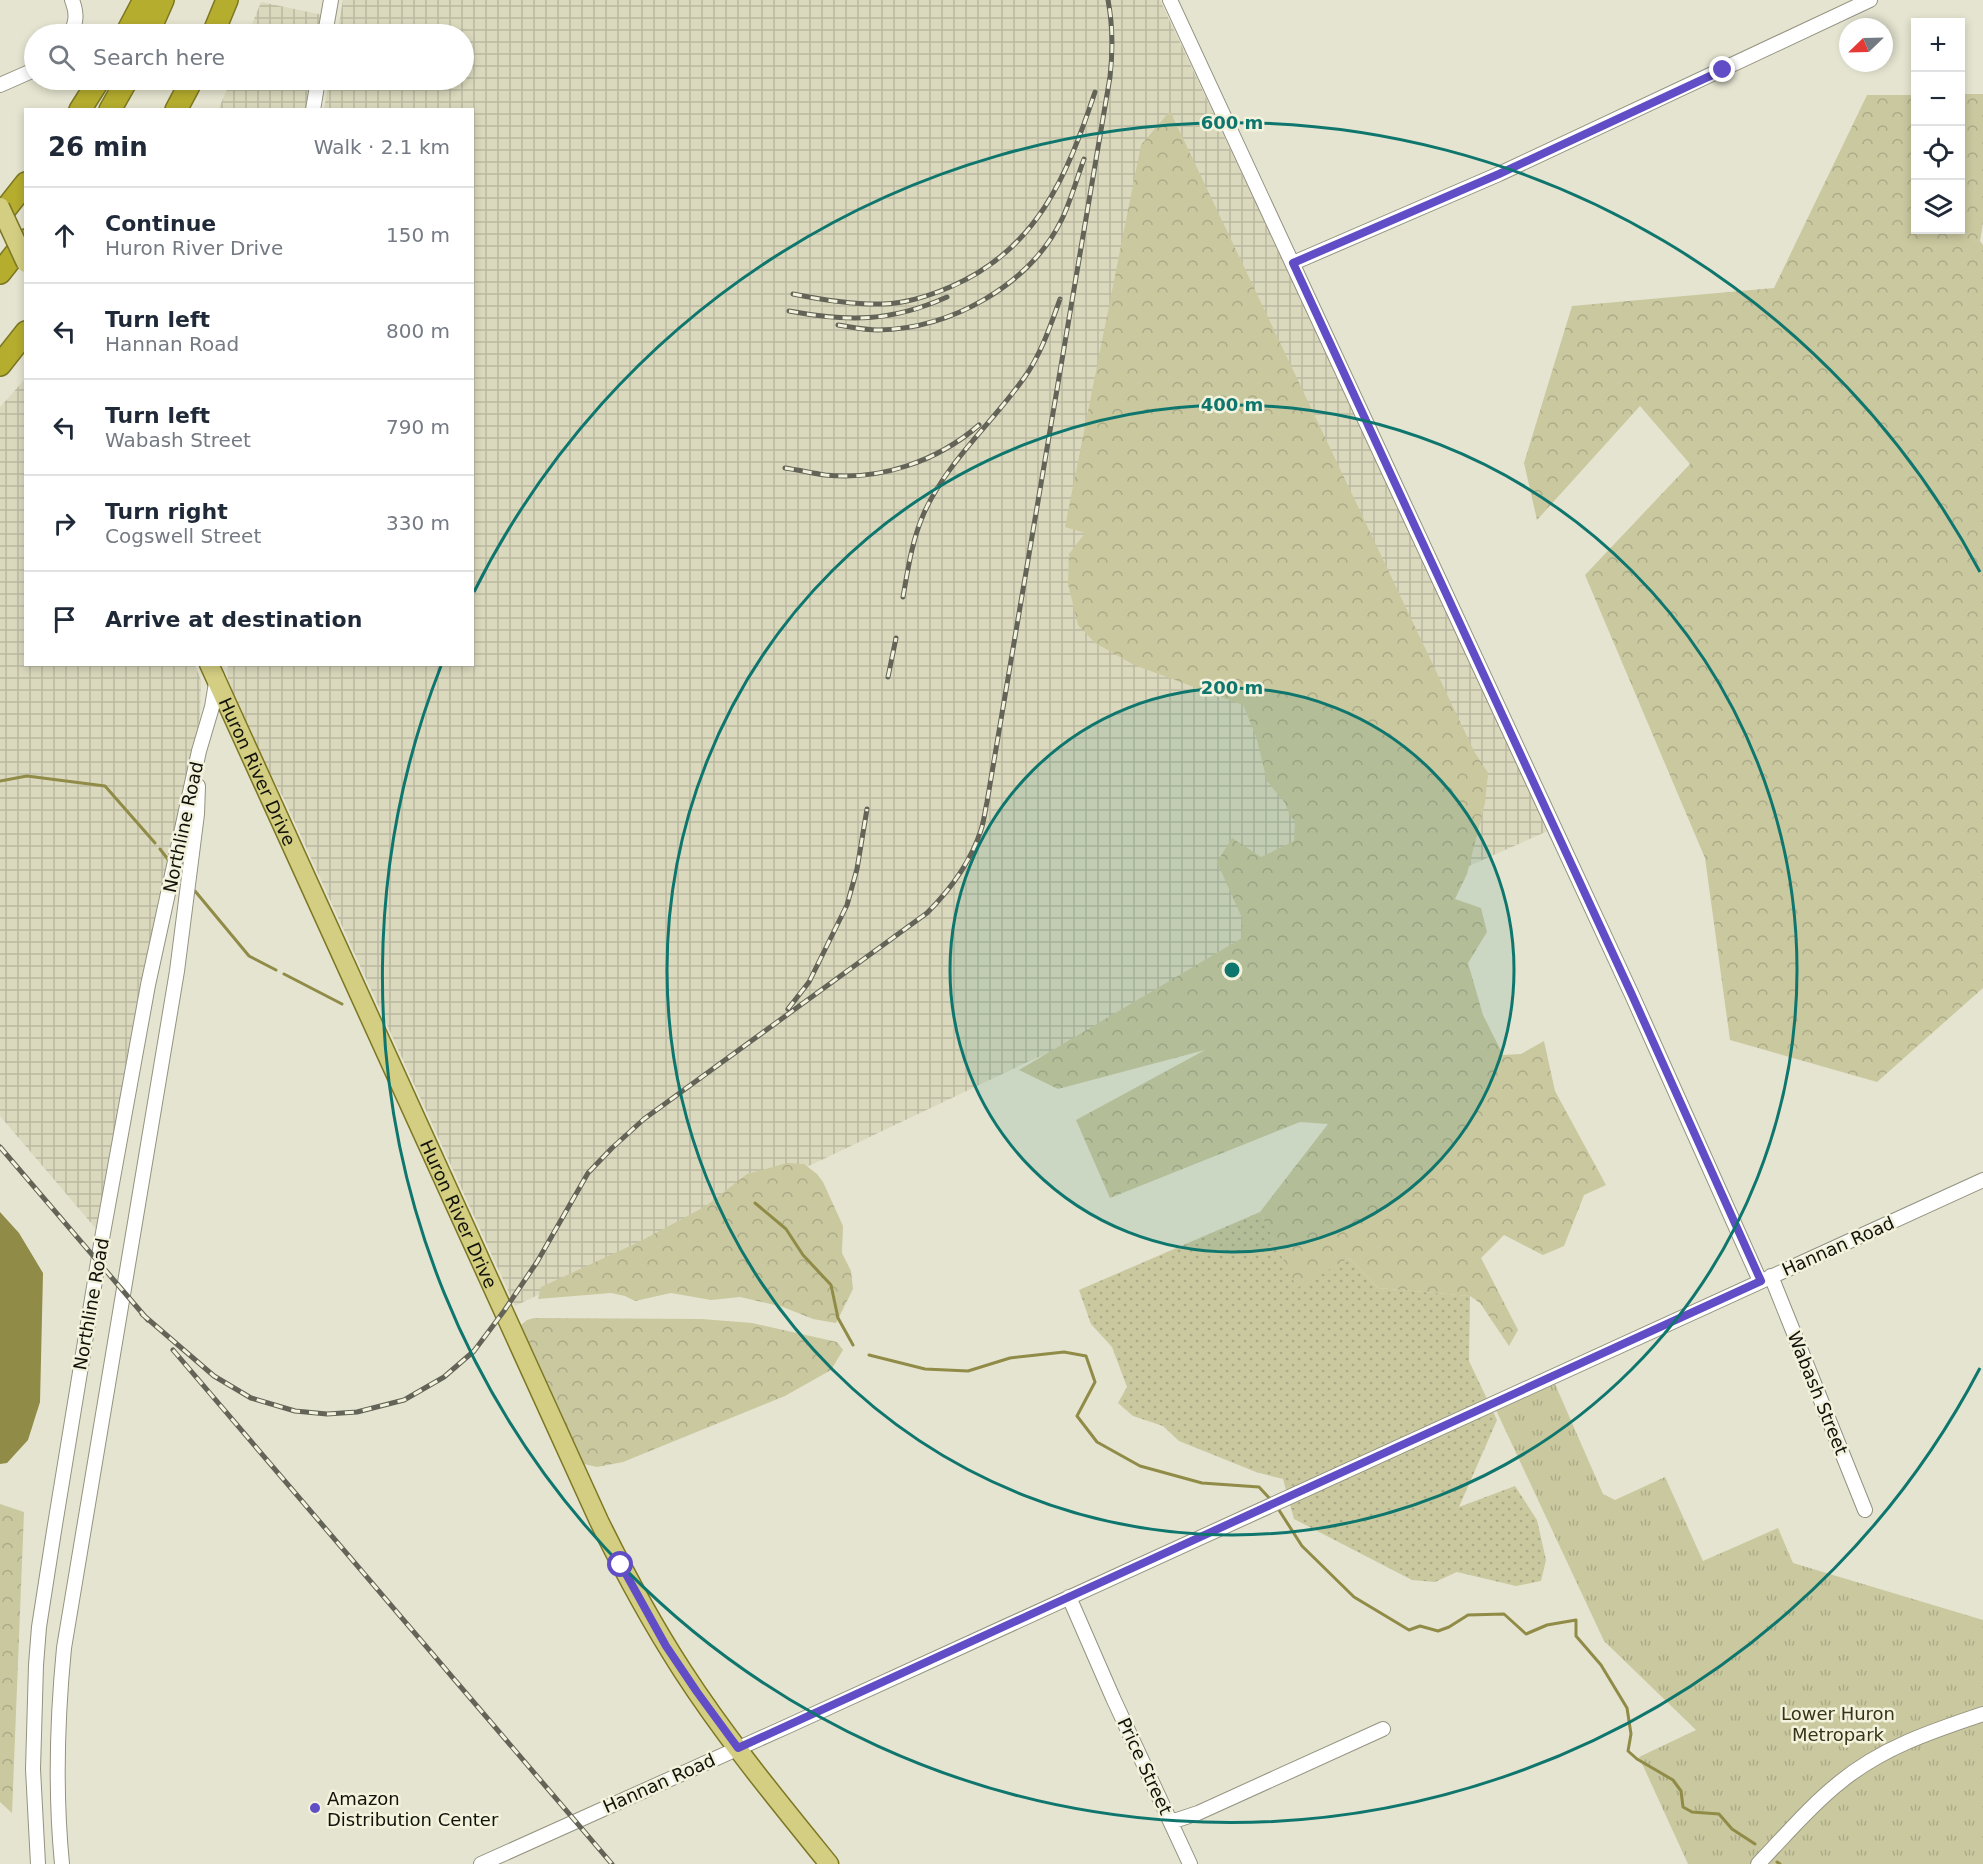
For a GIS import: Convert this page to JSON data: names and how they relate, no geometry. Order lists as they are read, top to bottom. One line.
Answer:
{"streets":{"main road":["Huron River Drive"],"street":["Northline Road","Hannan Road","Wabash Street","Price Street"]},"crossings":[["Huron River Drive","Northline Road"],["Huron River Drive","Hannan Road"],["Hannan Road","Wabash Street"],["Hannan Road","Price Street"]],"parks":["Lower Huron Metropark"],"places":["Amazon Distribution Center"],"north":"bottom left","page":{"map_buttons":["+","−"],"search":"Search here","heading":["26 min","Walk · 2.1 km"],"list":[["Continue","Huron River Drive","150 m"],["Turn left","Hannan Road","800 m"],["Turn left","Wabash Street","790 m"],["Turn right","Cogswell Street","330 m"],"Arrive at destination"]},"rings":["600 m","400 m","200 m"]}
